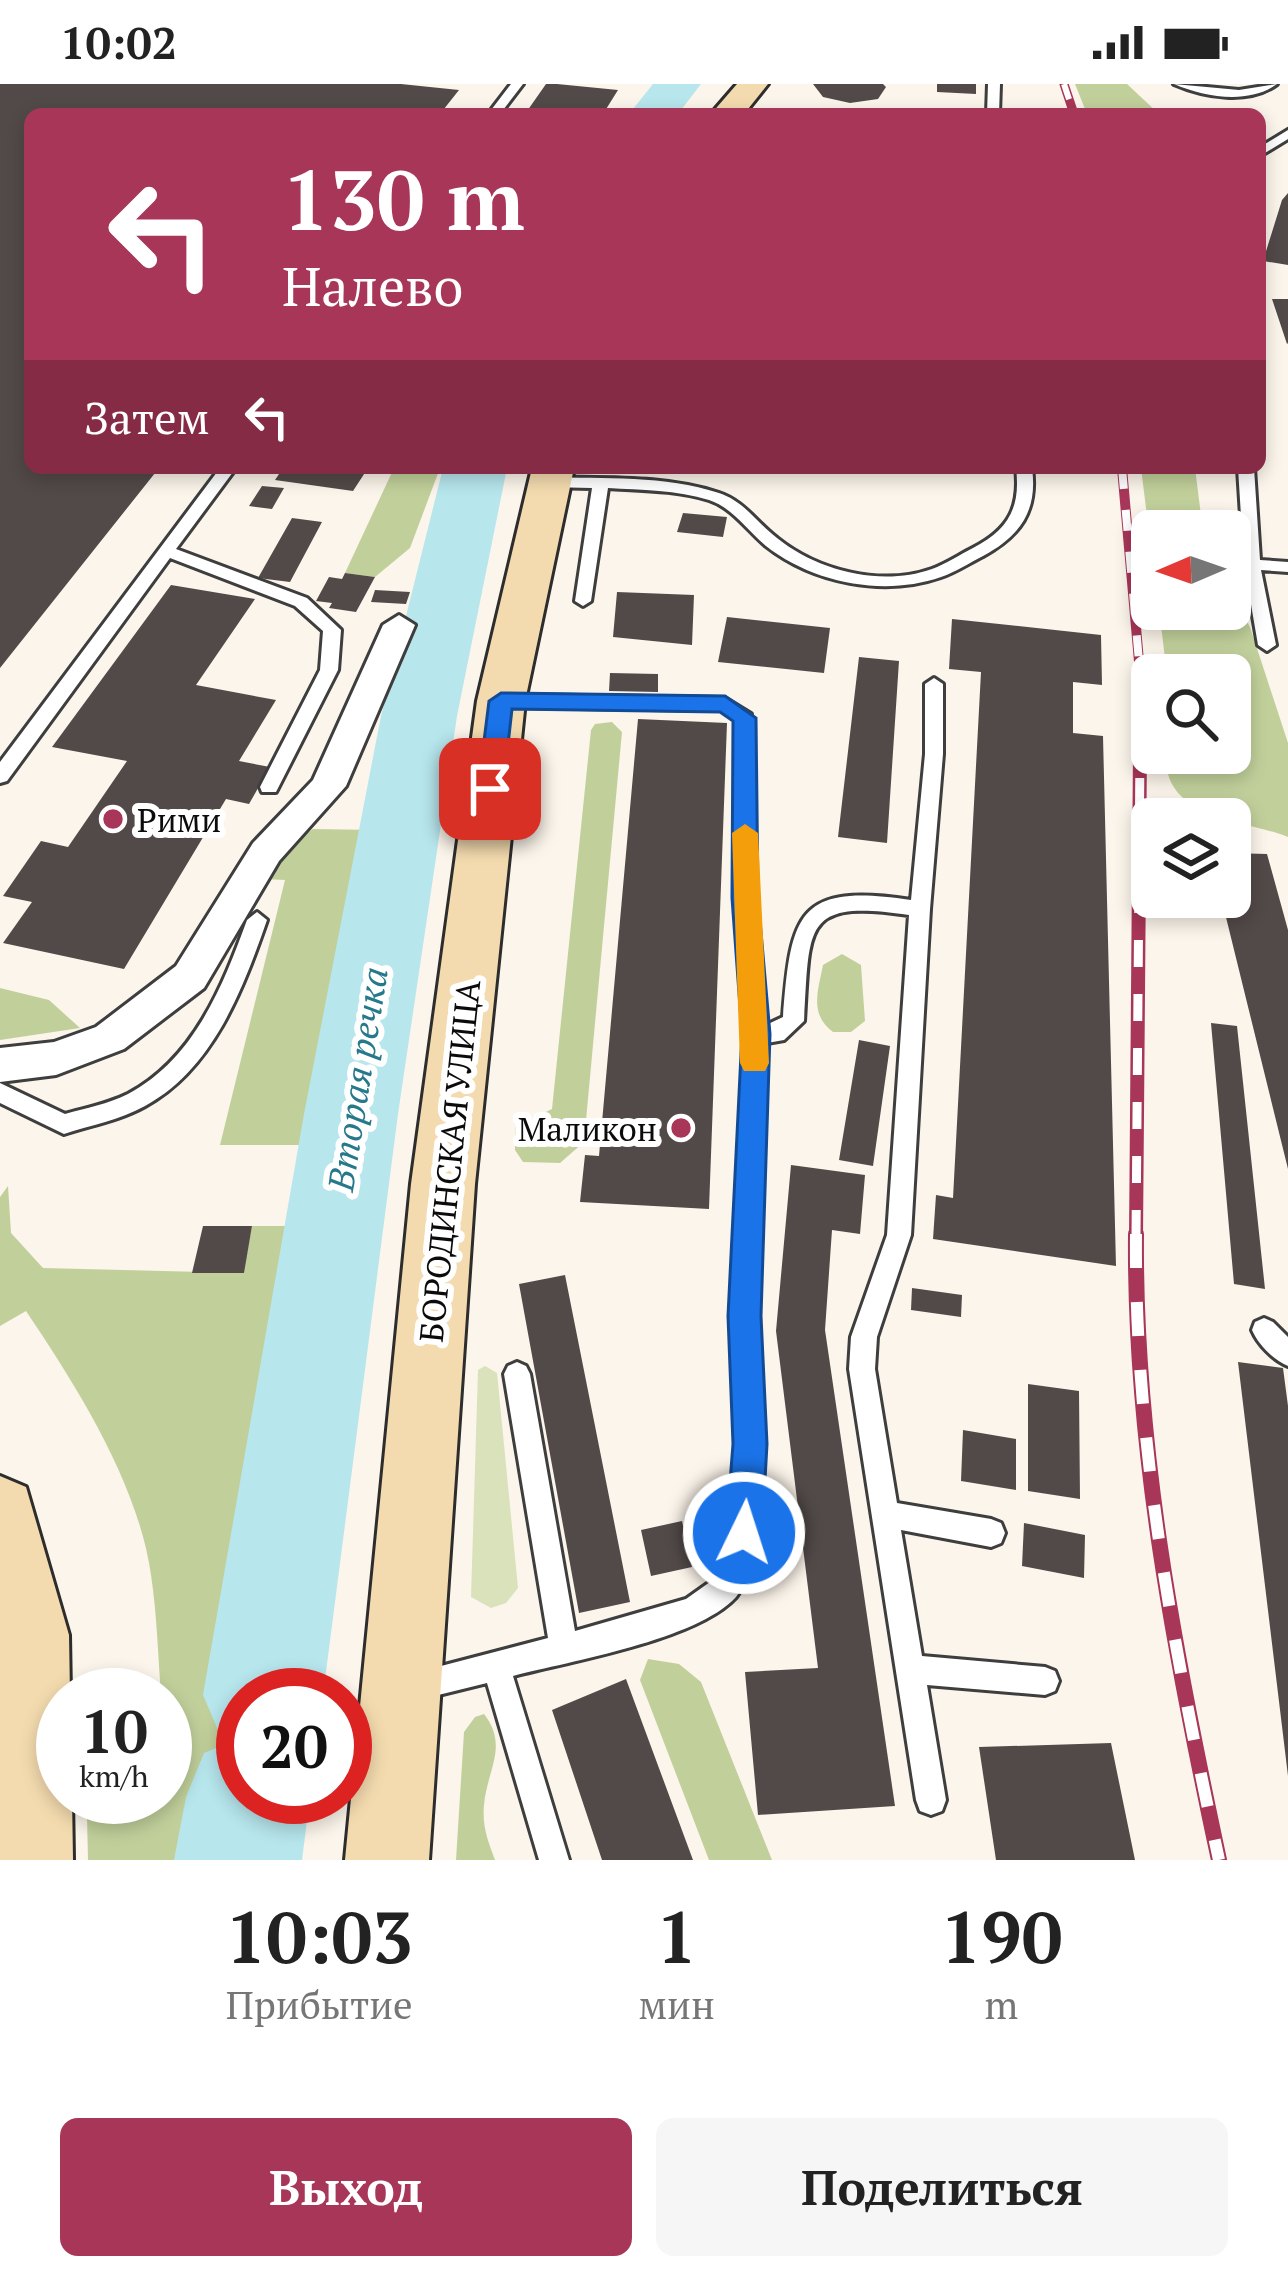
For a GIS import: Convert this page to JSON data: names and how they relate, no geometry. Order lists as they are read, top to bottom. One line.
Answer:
{"streets":{"main road":["БОРОДИНСКАЯ УЛИЦА"]},"water":["Вторая речка"],"places":["Рими","Маликон"],"north":"left","page":{"status":"10:02","turn":["130 m","Налево"],"then":"Затем","speed":"10 km/h","limit":"20","eta":["10:03","Прибытие","1","мин","190","m"],"buttons":["Выход","Поделиться"]}}
